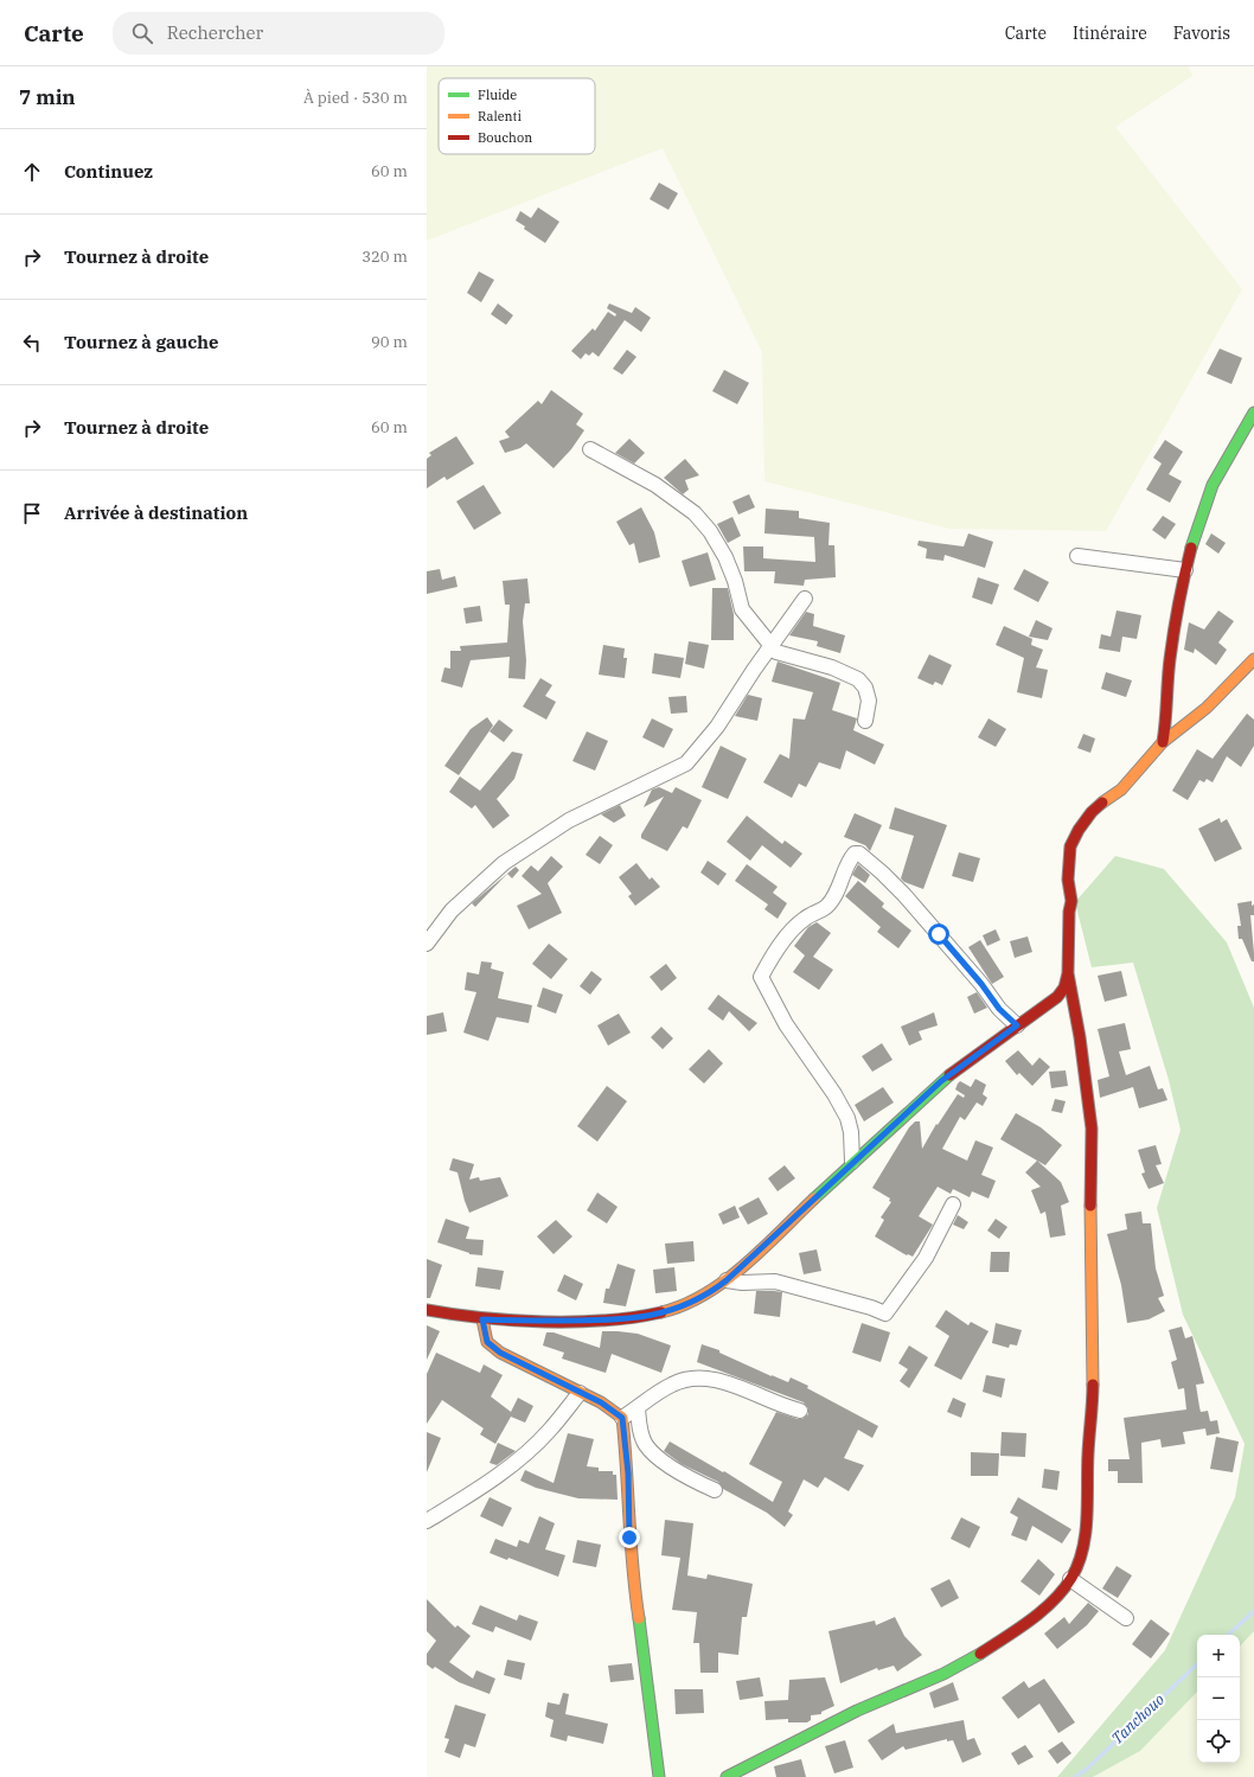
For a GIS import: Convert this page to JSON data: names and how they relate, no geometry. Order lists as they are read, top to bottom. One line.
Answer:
{"water":["Tanchouo"],"legend":["Fluide","Ralenti","Bouchon"],"page":{"header":"Carte","search":"Rechercher","nav":["Carte","Itinéraire","Favoris"],"heading":["7 min","À pied · 530 m"],"list":[["Continuez","60 m"],["Tournez à droite","320 m"],["Tournez à gauche","90 m"],["Tournez à droite","60 m"],"Arrivée à destination"],"map_buttons":["+","−"]}}
